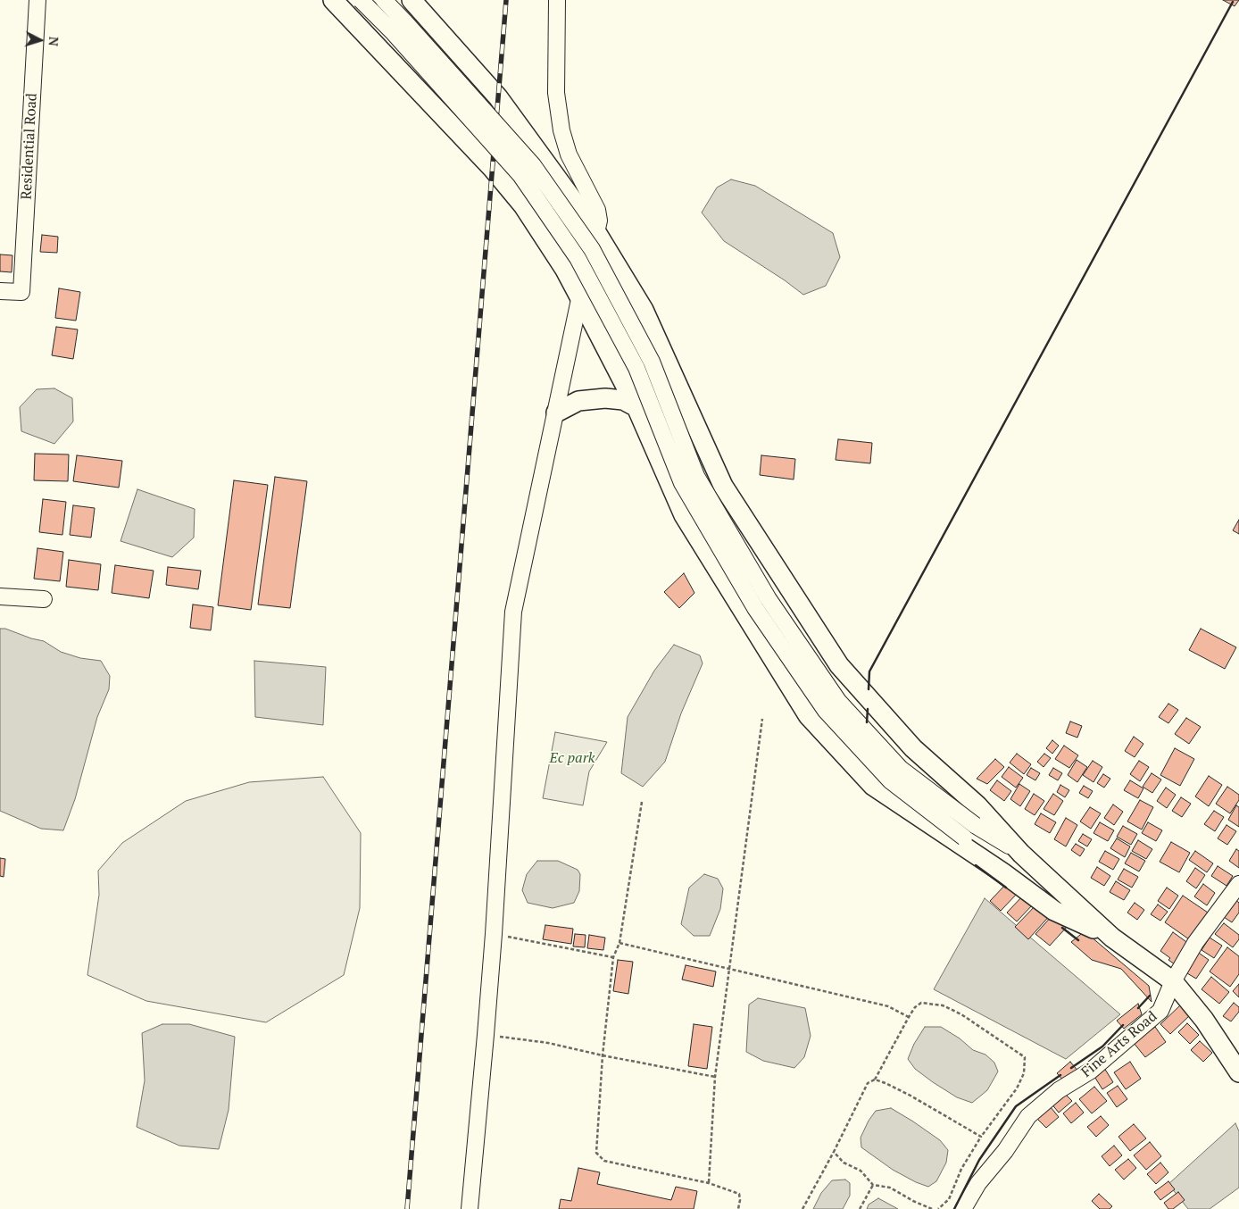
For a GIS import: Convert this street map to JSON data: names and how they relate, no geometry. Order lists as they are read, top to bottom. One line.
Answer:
{"streets":{"street":["Residential Road","Fine Arts Road"]},"parks":["Ec park"],"north":"right"}
